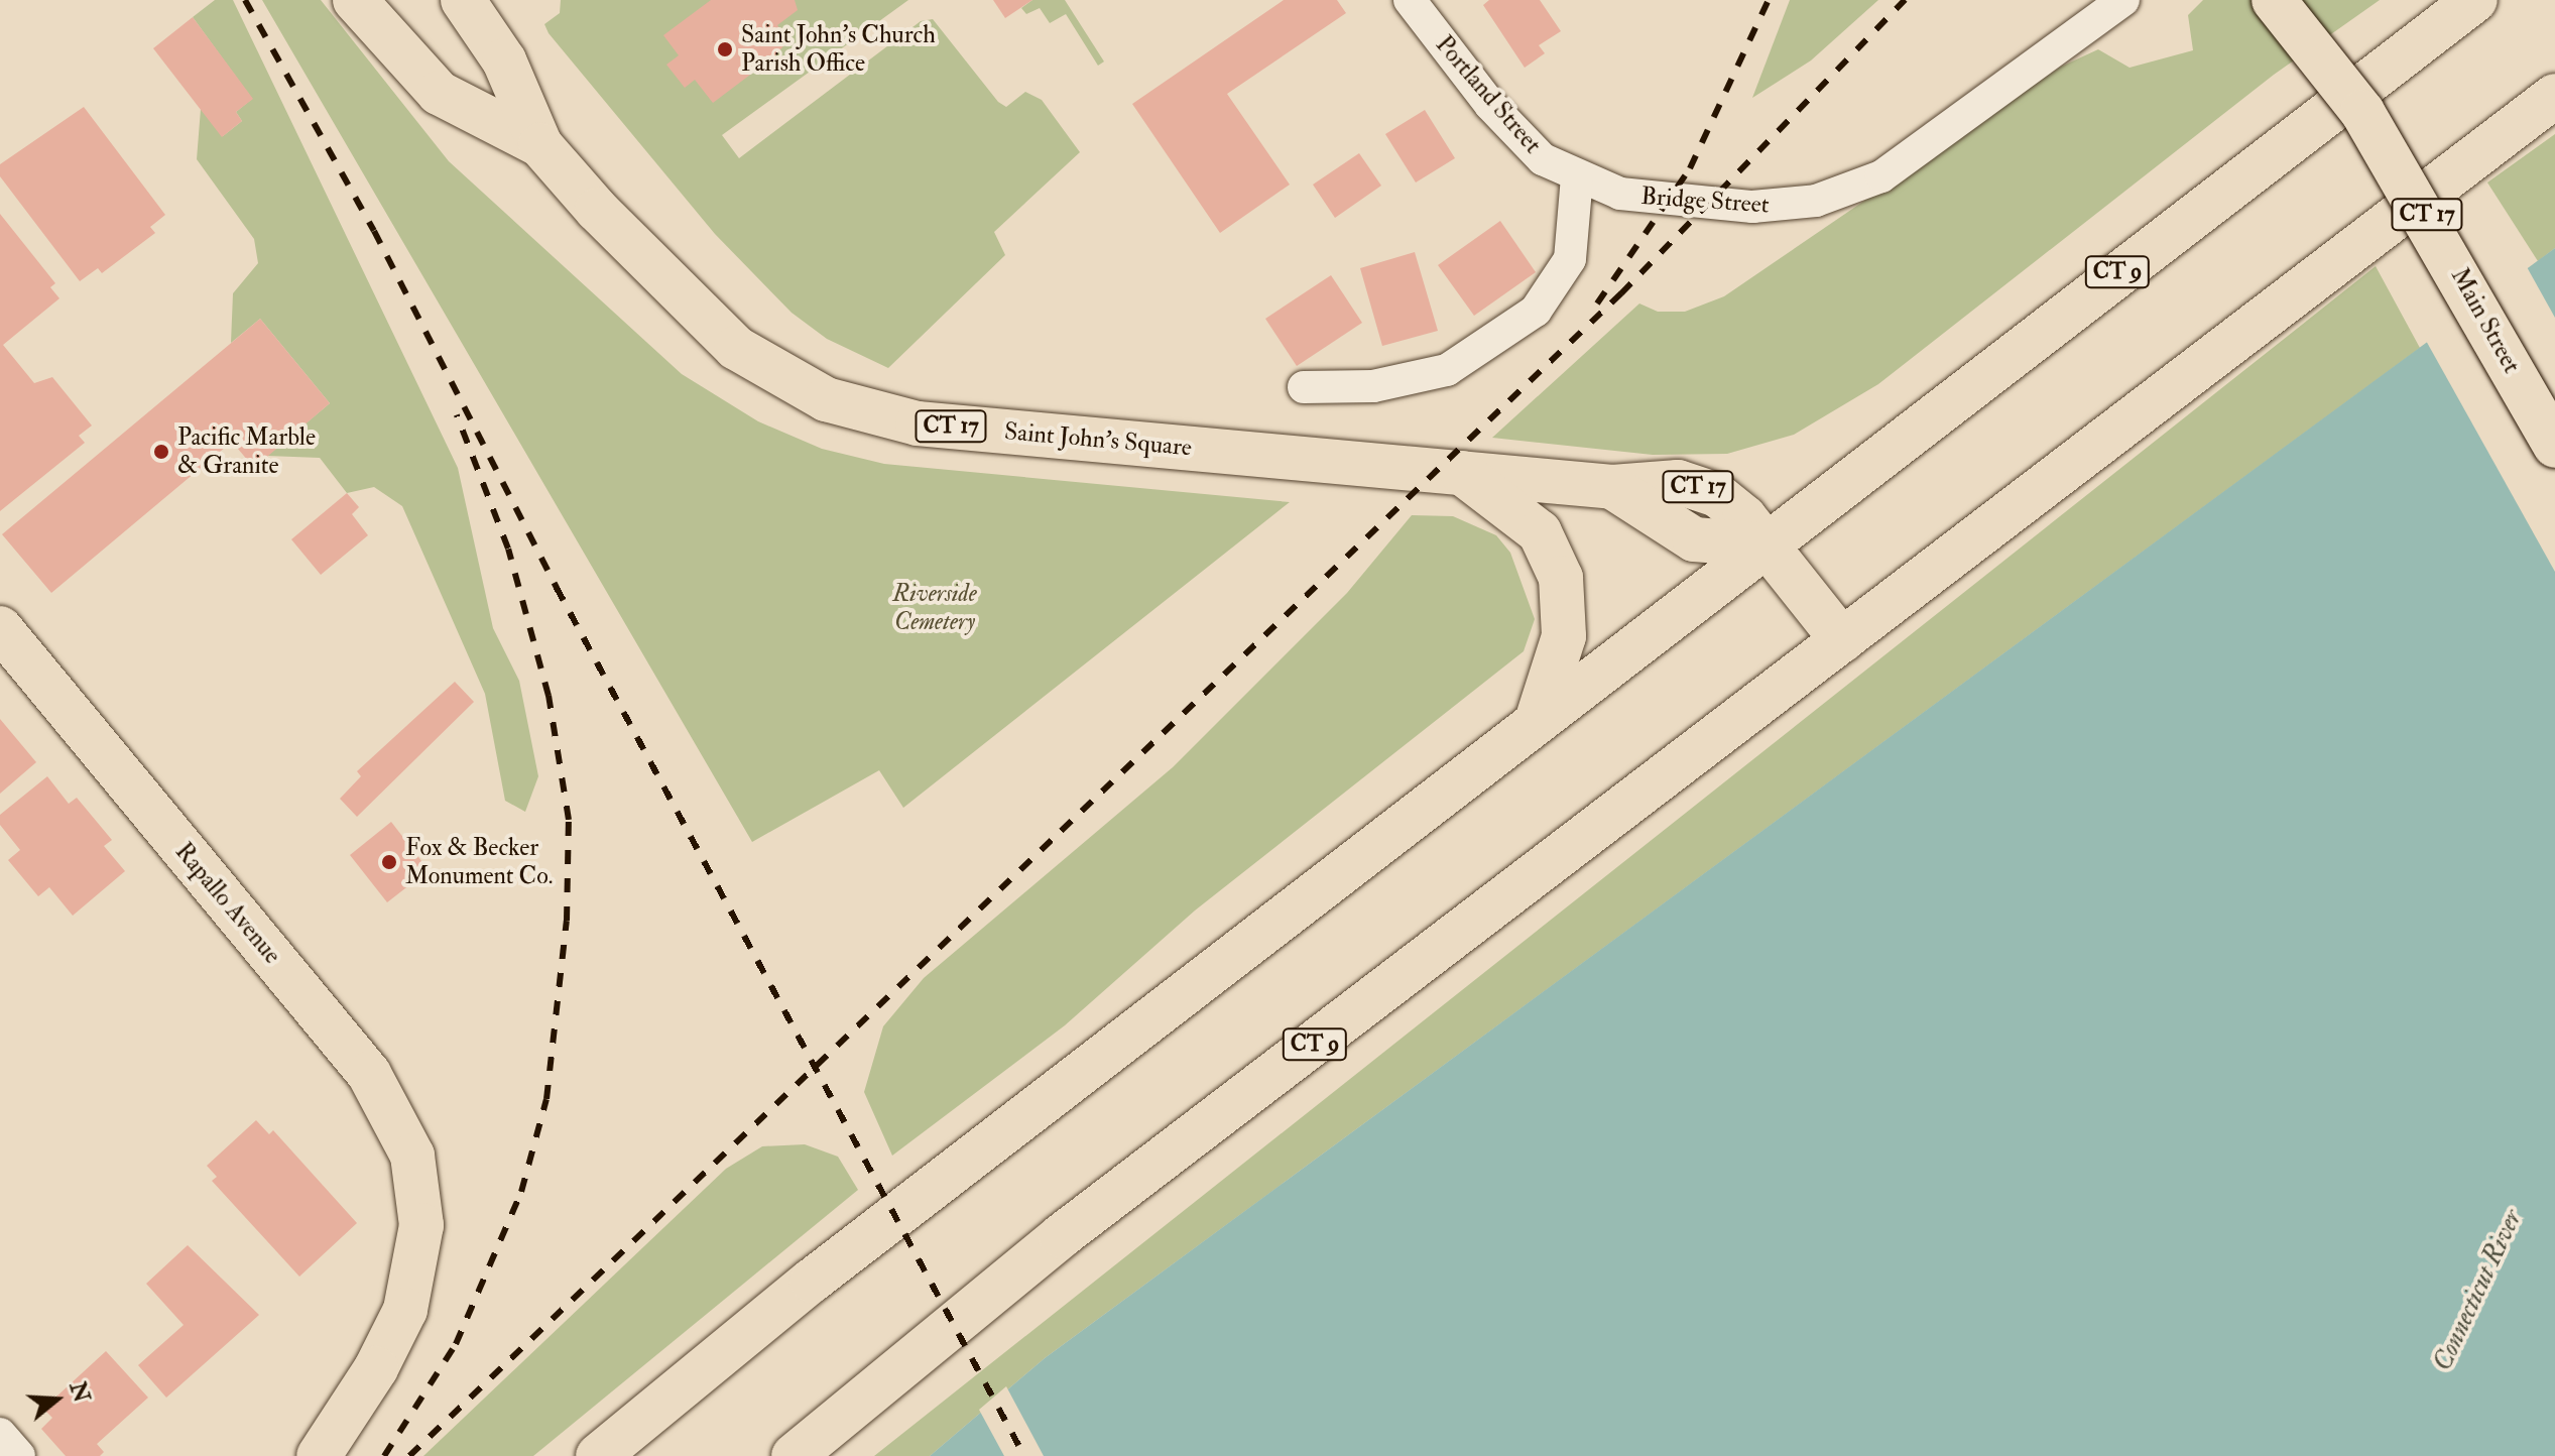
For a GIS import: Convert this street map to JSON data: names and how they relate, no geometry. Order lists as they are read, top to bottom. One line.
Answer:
{"streets":{"main road":["CT 17","CT 9","Main Street","Saint John's Square","Rapallo Avenue"],"street":["Portland Street","Bridge Street"]},"crossings":[["Portland Street","Bridge Street"],["CT 9","Saint John's Square"]],"water":["Connecticut River"],"parks":["Riverside Cemetery"],"places":["Saint John's Church Parish Office","Pacific Marble & Granite","Fox & Becker Monument Co."],"north":"right"}
